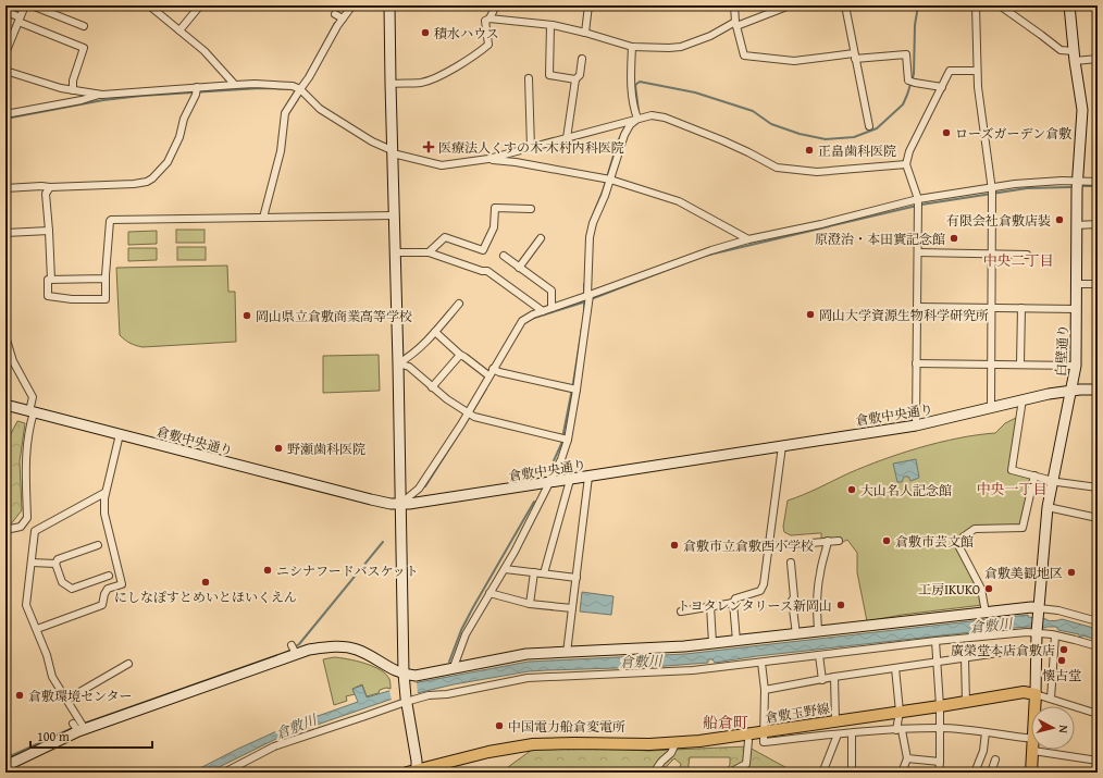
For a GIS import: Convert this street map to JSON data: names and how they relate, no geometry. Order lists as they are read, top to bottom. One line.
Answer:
{"streets":{"main road":["倉敷玉野線"],"street":["白壁通り","倉敷中央通り"]},"crossings":[["白壁通り","倉敷中央通り"],["白壁通り","倉敷玉野線"]],"districts":["中央二丁目","中央一丁目","船倉町"],"water":["倉敷川"],"places":{"other":["積水ハウス","ローズガーデン倉敷","正畠歯科医院","有限会社倉敷店装","原澄治・本田實記念館","岡山大学資源生物科学研究所","岡山県立倉敷商業高等学校","野瀬歯科医院","大山名人記念館","倉敷市芸文館","倉敷市立倉敷西小学校","ニシナフードバスケット","倉敷美観地区","にしなぽすとめいとほいくえん","工房IKUKO","トヨタレンタリース新岡山","廣榮堂本店倉敷店","懐古堂","倉敷環境センター","中国電力船倉変電所"],"health":["医療法人くすの木 木村内科医院"]},"scale_bar":"100 m","north":"right"}
